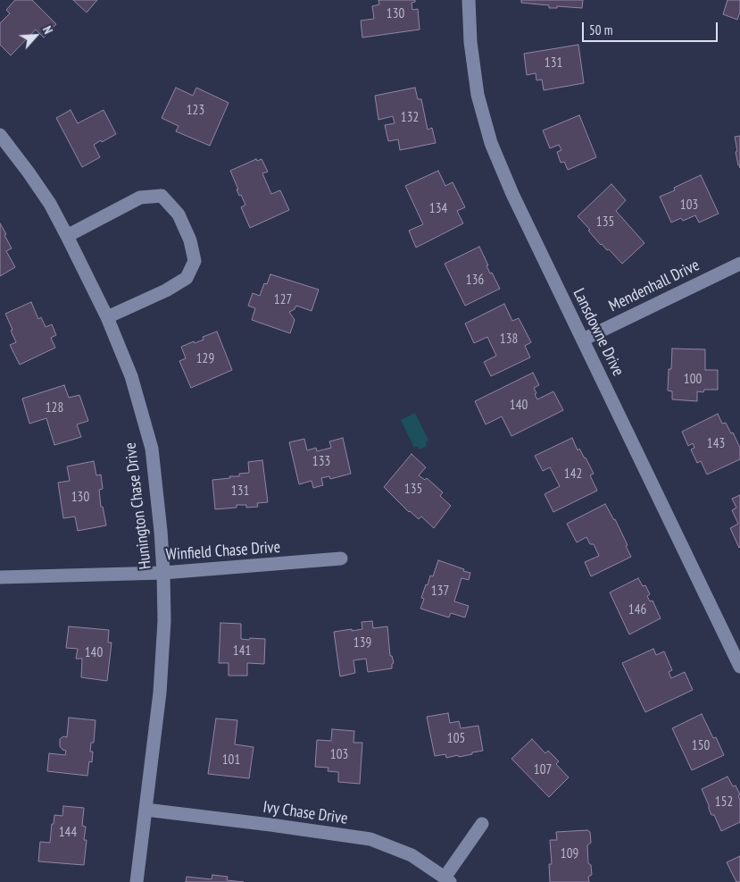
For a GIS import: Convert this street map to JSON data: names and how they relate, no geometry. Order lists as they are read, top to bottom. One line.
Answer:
{"streets":{"street":["Mendenhall Drive","Lansdowne Drive","Hunington Chase Drive","Winfield Chase Drive","Ivy Chase Drive"]},"crossings":[["Mendenhall Drive","Lansdowne Drive"],["Hunington Chase Drive","Winfield Chase Drive"],["Hunington Chase Drive","Ivy Chase Drive"]],"house_numbers":["130","131","123","132","103","134","135","136","127","138","129","100","140","128","143","133","142","135","131","130","137","146","139","141","140","105","150","103","101","107","152","144","109"],"scale_bar":"50 m","north":"top right"}
